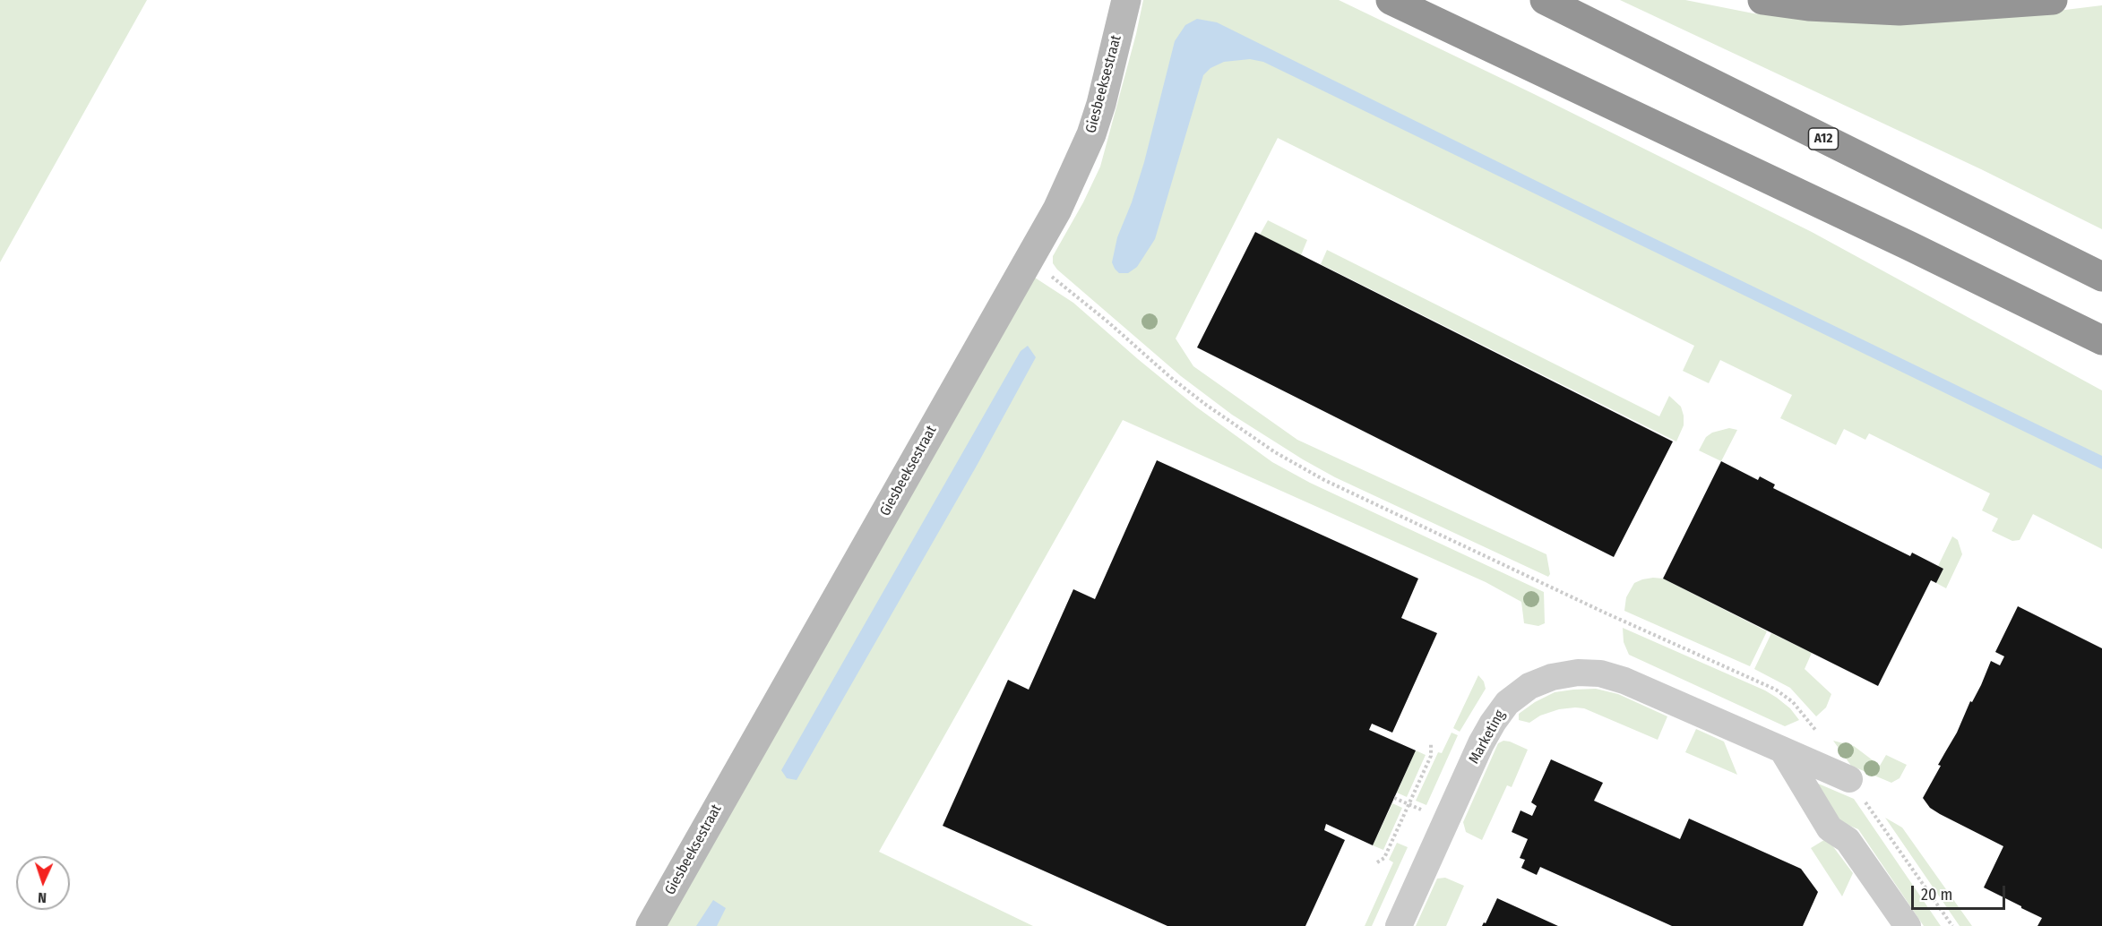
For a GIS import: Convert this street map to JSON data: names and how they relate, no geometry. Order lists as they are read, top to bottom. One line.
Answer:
{"streets":{"highway":["A12"],"street":["Giesbeeksestraat","Marketing"]},"scale_bar":"20 m","north":"bottom"}
